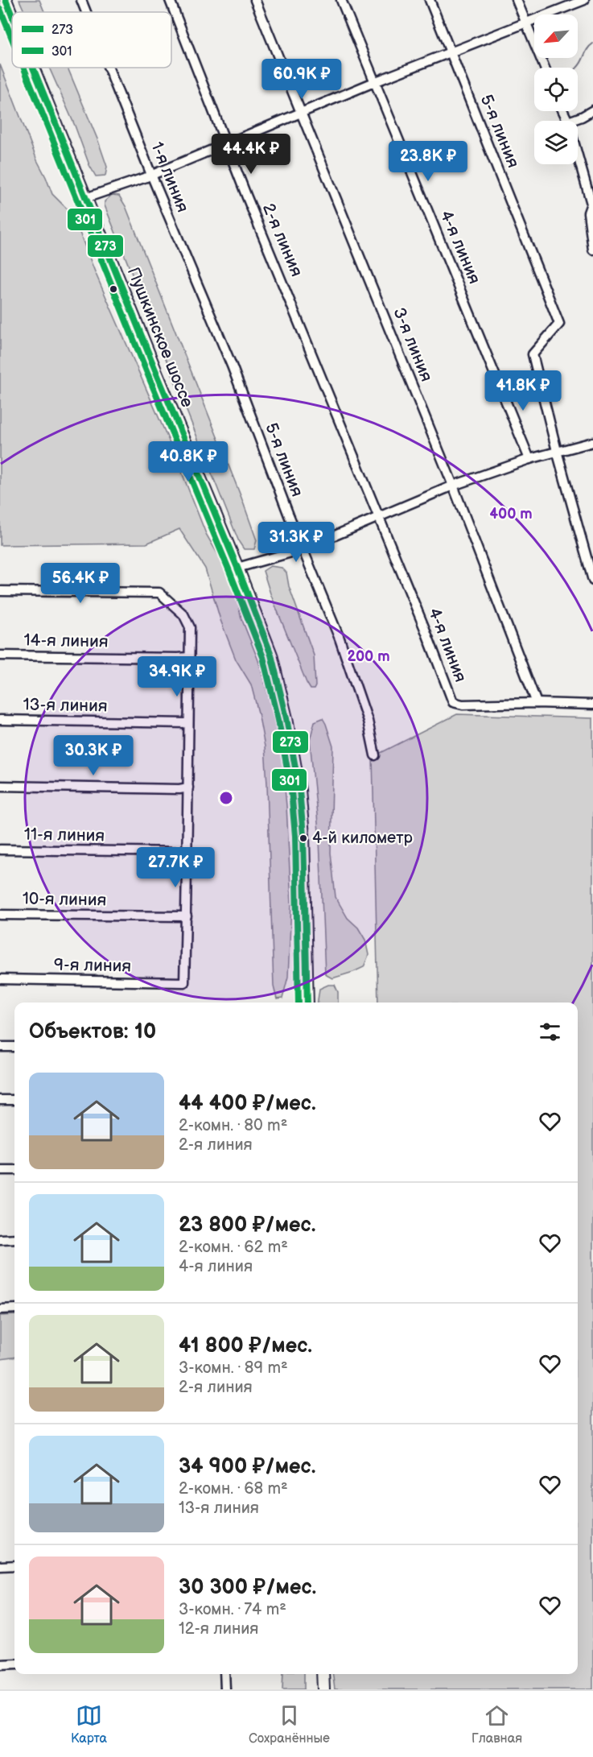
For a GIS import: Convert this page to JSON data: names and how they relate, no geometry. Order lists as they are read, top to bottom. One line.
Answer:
{"streets":{"main road":["Пушкинское шоссе"],"street":["5-я линия","1-я линия","2-я линия","4-я линия","3-я линия","14-я линия","13-я линия","11-я линия","10-я линия","9-я линия"]},"crossings":[["5-я линия","1-я линия"],["2-я линия","4-я линия"],["4-я линия","3-я линия"],["10-я линия","9-я линия"]],"places":["4-й километр"],"lines":["transit line 273","transit line 301"],"legend":["273","301"],"north":"bottom left","page":{"price":["60.9K ₽","44.4K ₽","23.8K ₽","41.8K ₽","40.8K ₽","31.3K ₽","56.4K ₽","34.9K ₽","30.3K ₽","27.7K ₽"],"heading":"Объектов: 10","list":[{"name":"44 400 ₽/мес.","note":"2-комн. · 80 m² · 2-я линия"},{"name":"23 800 ₽/мес.","note":"2-комн. · 62 m² · 4-я линия"},{"name":"41 800 ₽/мес.","note":"3-комн. · 89 m² · 2-я линия"},{"name":"34 900 ₽/мес.","note":"2-комн. · 68 m² · 13-я линия"},{"name":"30 300 ₽/мес.","note":"3-комн. · 74 m² · 12-я линия"}],"tabs":["Карта","Сохранённые","Главная"]},"rings":["400 m","200 m"]}
